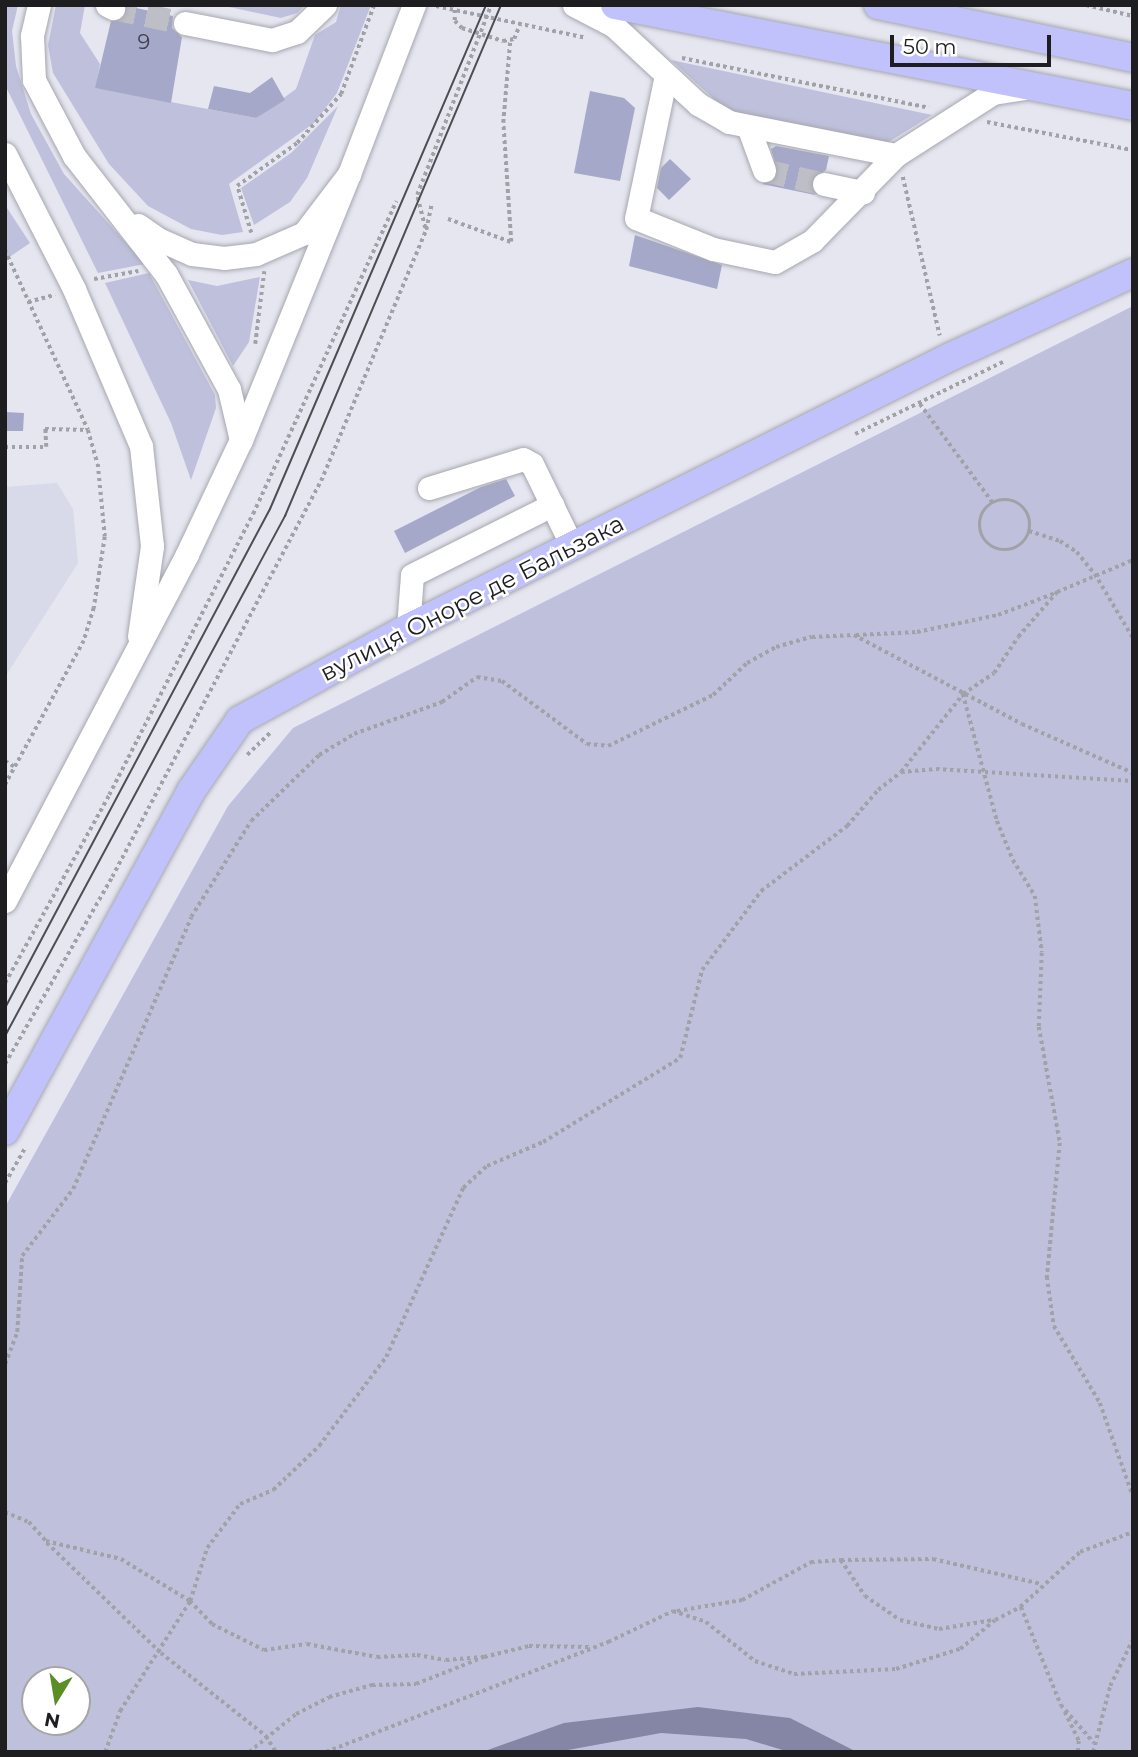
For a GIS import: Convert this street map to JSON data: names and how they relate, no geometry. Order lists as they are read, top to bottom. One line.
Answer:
{"streets":{"main road":["вулиця Оноре де Бальзака"]},"house_numbers":["9"],"scale_bar":"50 m","north":"bottom"}
